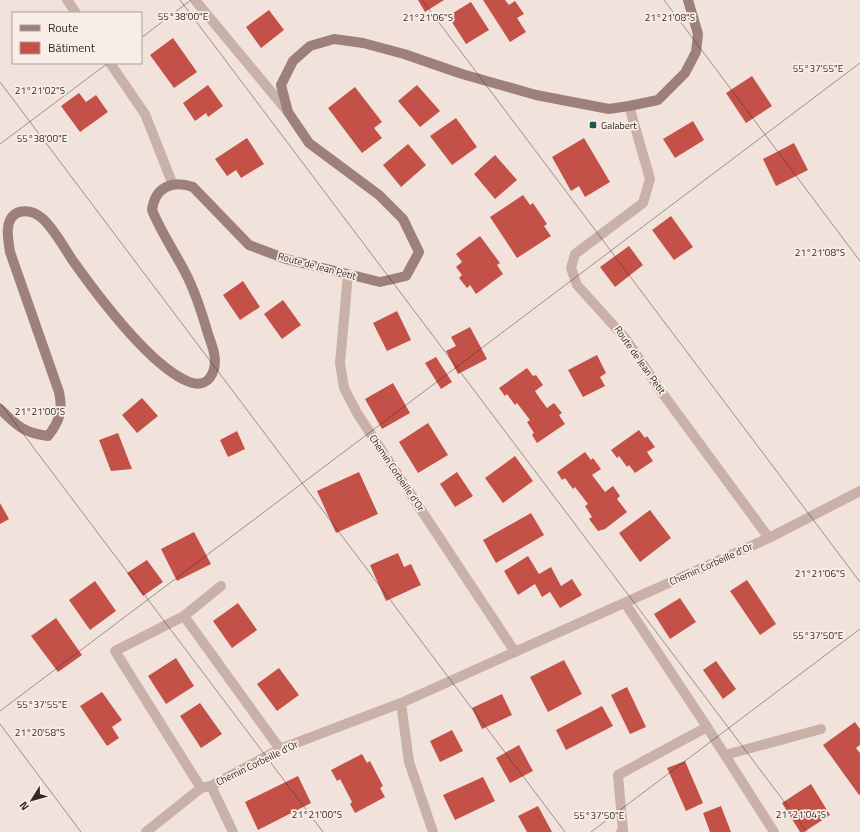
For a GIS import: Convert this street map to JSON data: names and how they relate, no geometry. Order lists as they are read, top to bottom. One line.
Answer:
{"streets":{"street":["Route de Jean Petit","Chemin Corbeille d'Or"]},"crossings":[["Route de Jean Petit","Chemin Corbeille d'Or"]],"places":{"transit":["Galabert"]},"legend":["Route","Bâtiment"],"north":"bottom left","coordinates":["55°38'00\"E","21°21'06\"S","21°21'08\"S","55°37'55\"E","21°21'02\"S","21°21'00\"S","55°37'50\"E","21°20'58\"S","21°21'04\"S"]}
